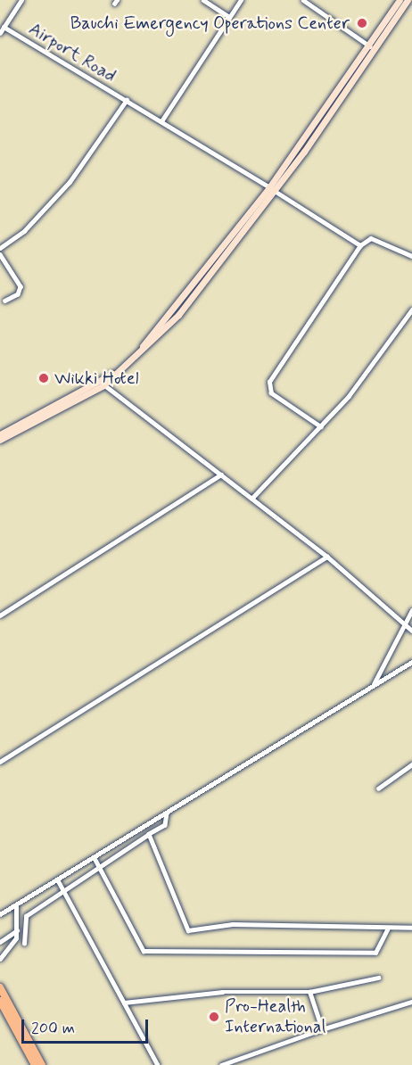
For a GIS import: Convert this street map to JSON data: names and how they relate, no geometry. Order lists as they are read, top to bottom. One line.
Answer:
{"streets":{"street":["Airport Road"]},"places":["Bauchi Emergency Operations Center","Wikki Hotel","Pro-Health International"],"scale_bar":"200 m"}
